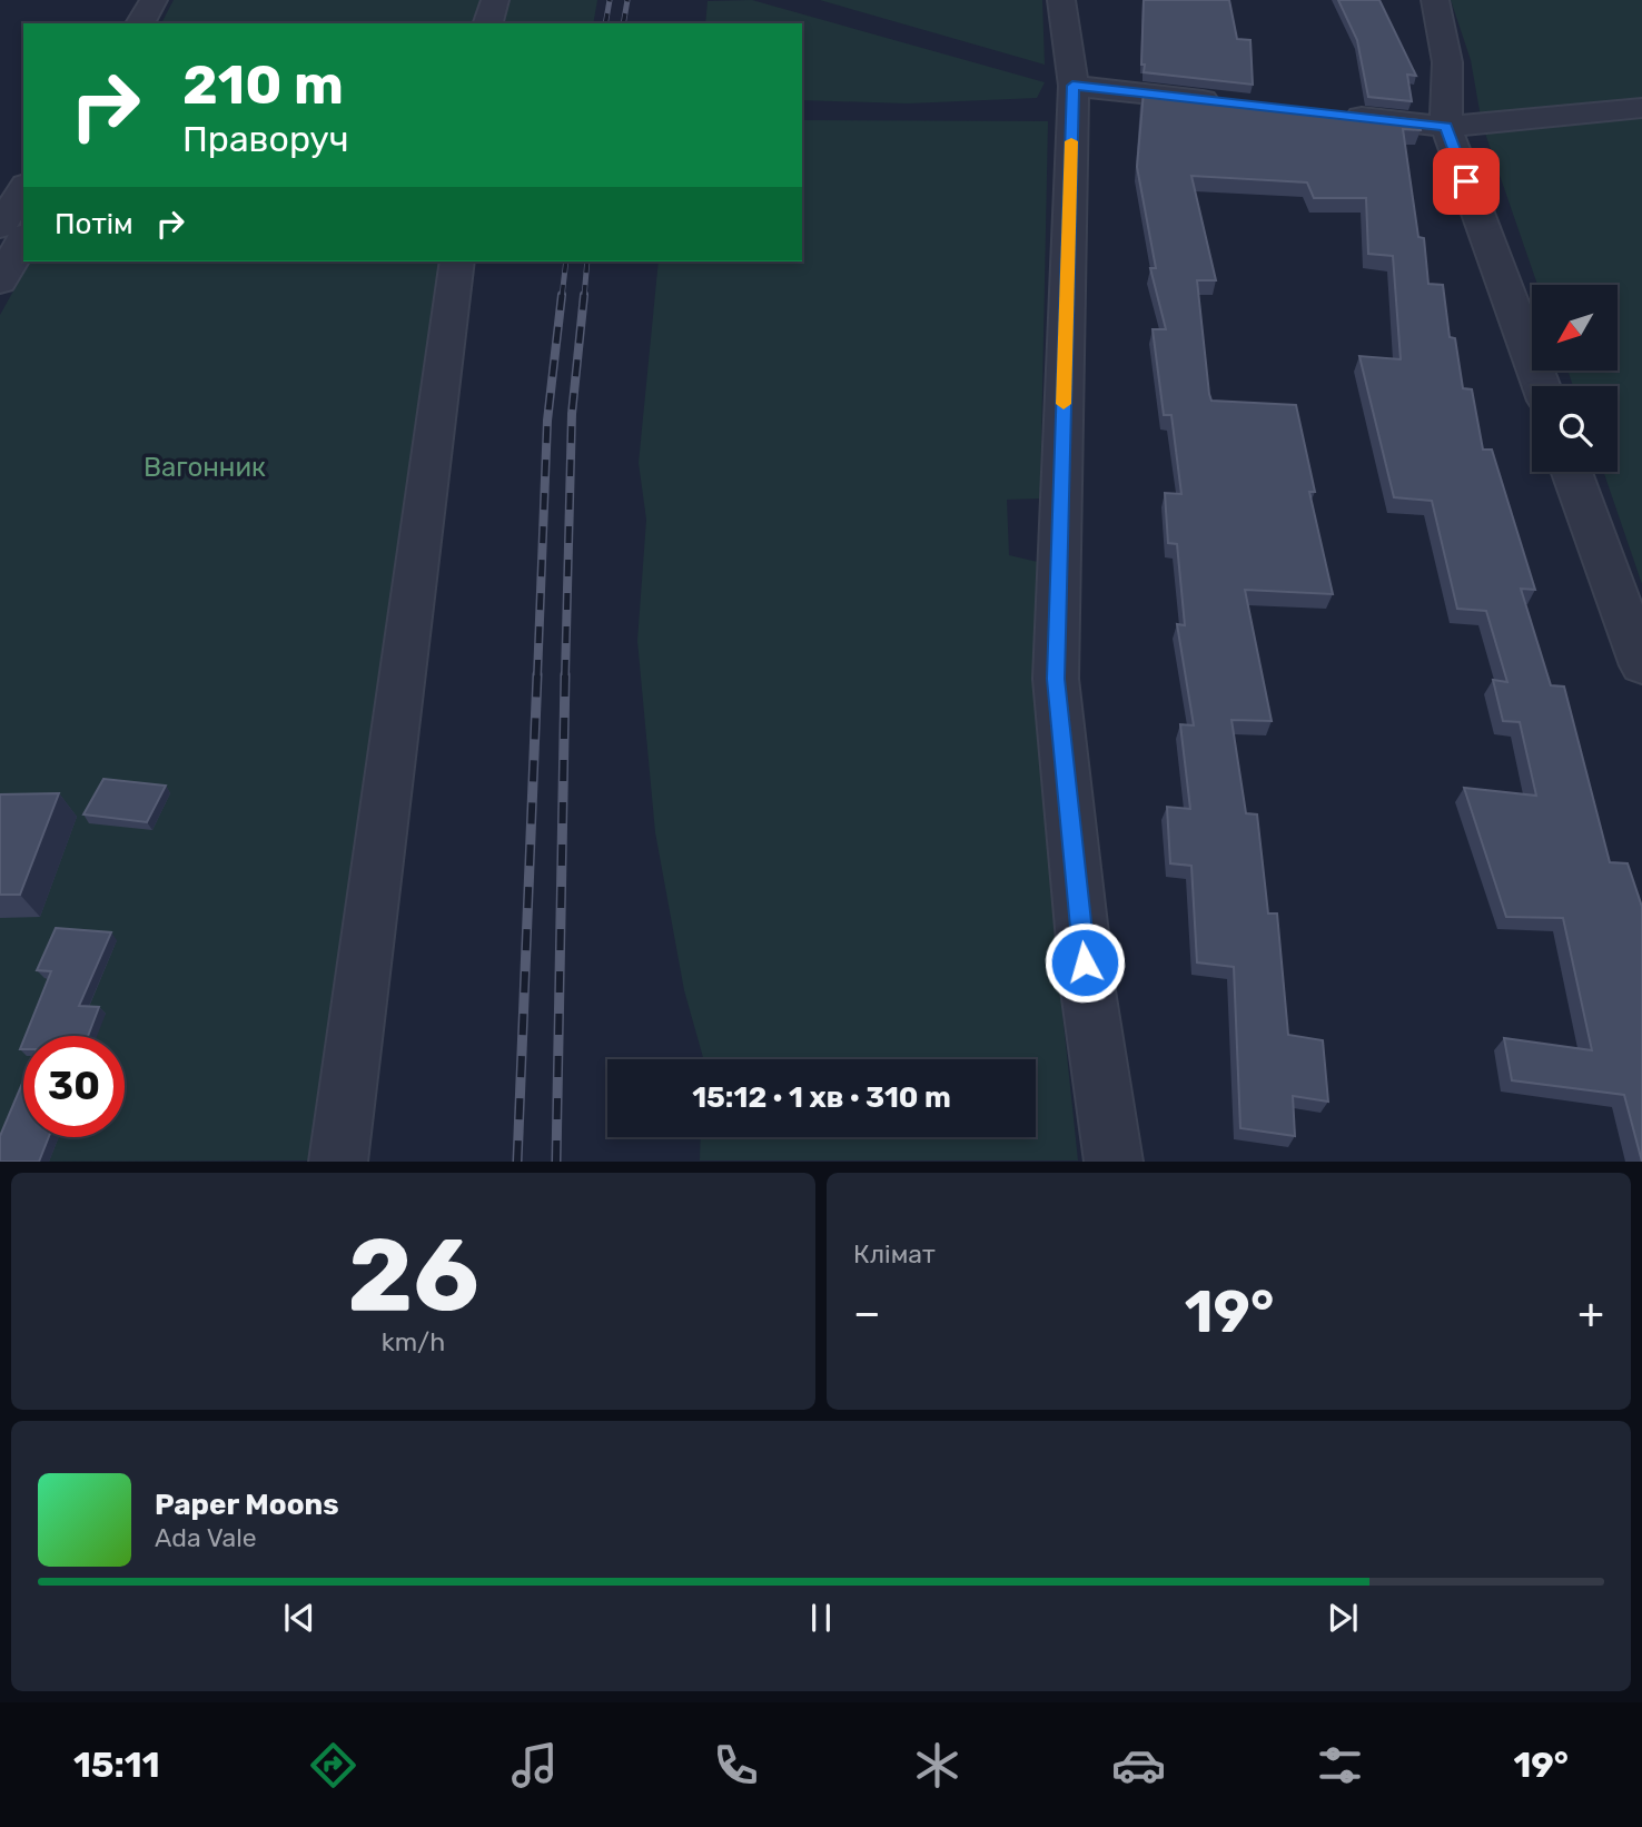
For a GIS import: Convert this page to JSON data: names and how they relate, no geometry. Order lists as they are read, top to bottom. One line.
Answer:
{"parks":["Вагонник"],"north":"bottom left","page":{"turn":["210 m","Праворуч"],"then":"Потім","limit":"30","trip":"15:12 · 1 хв · 310 m","tile":[["26","km/h"],"Клімат"],"heat":["−","19°","+"],"song":["Paper Moons","Ada Vale"],"tabs":["15:11","19°"]}}
